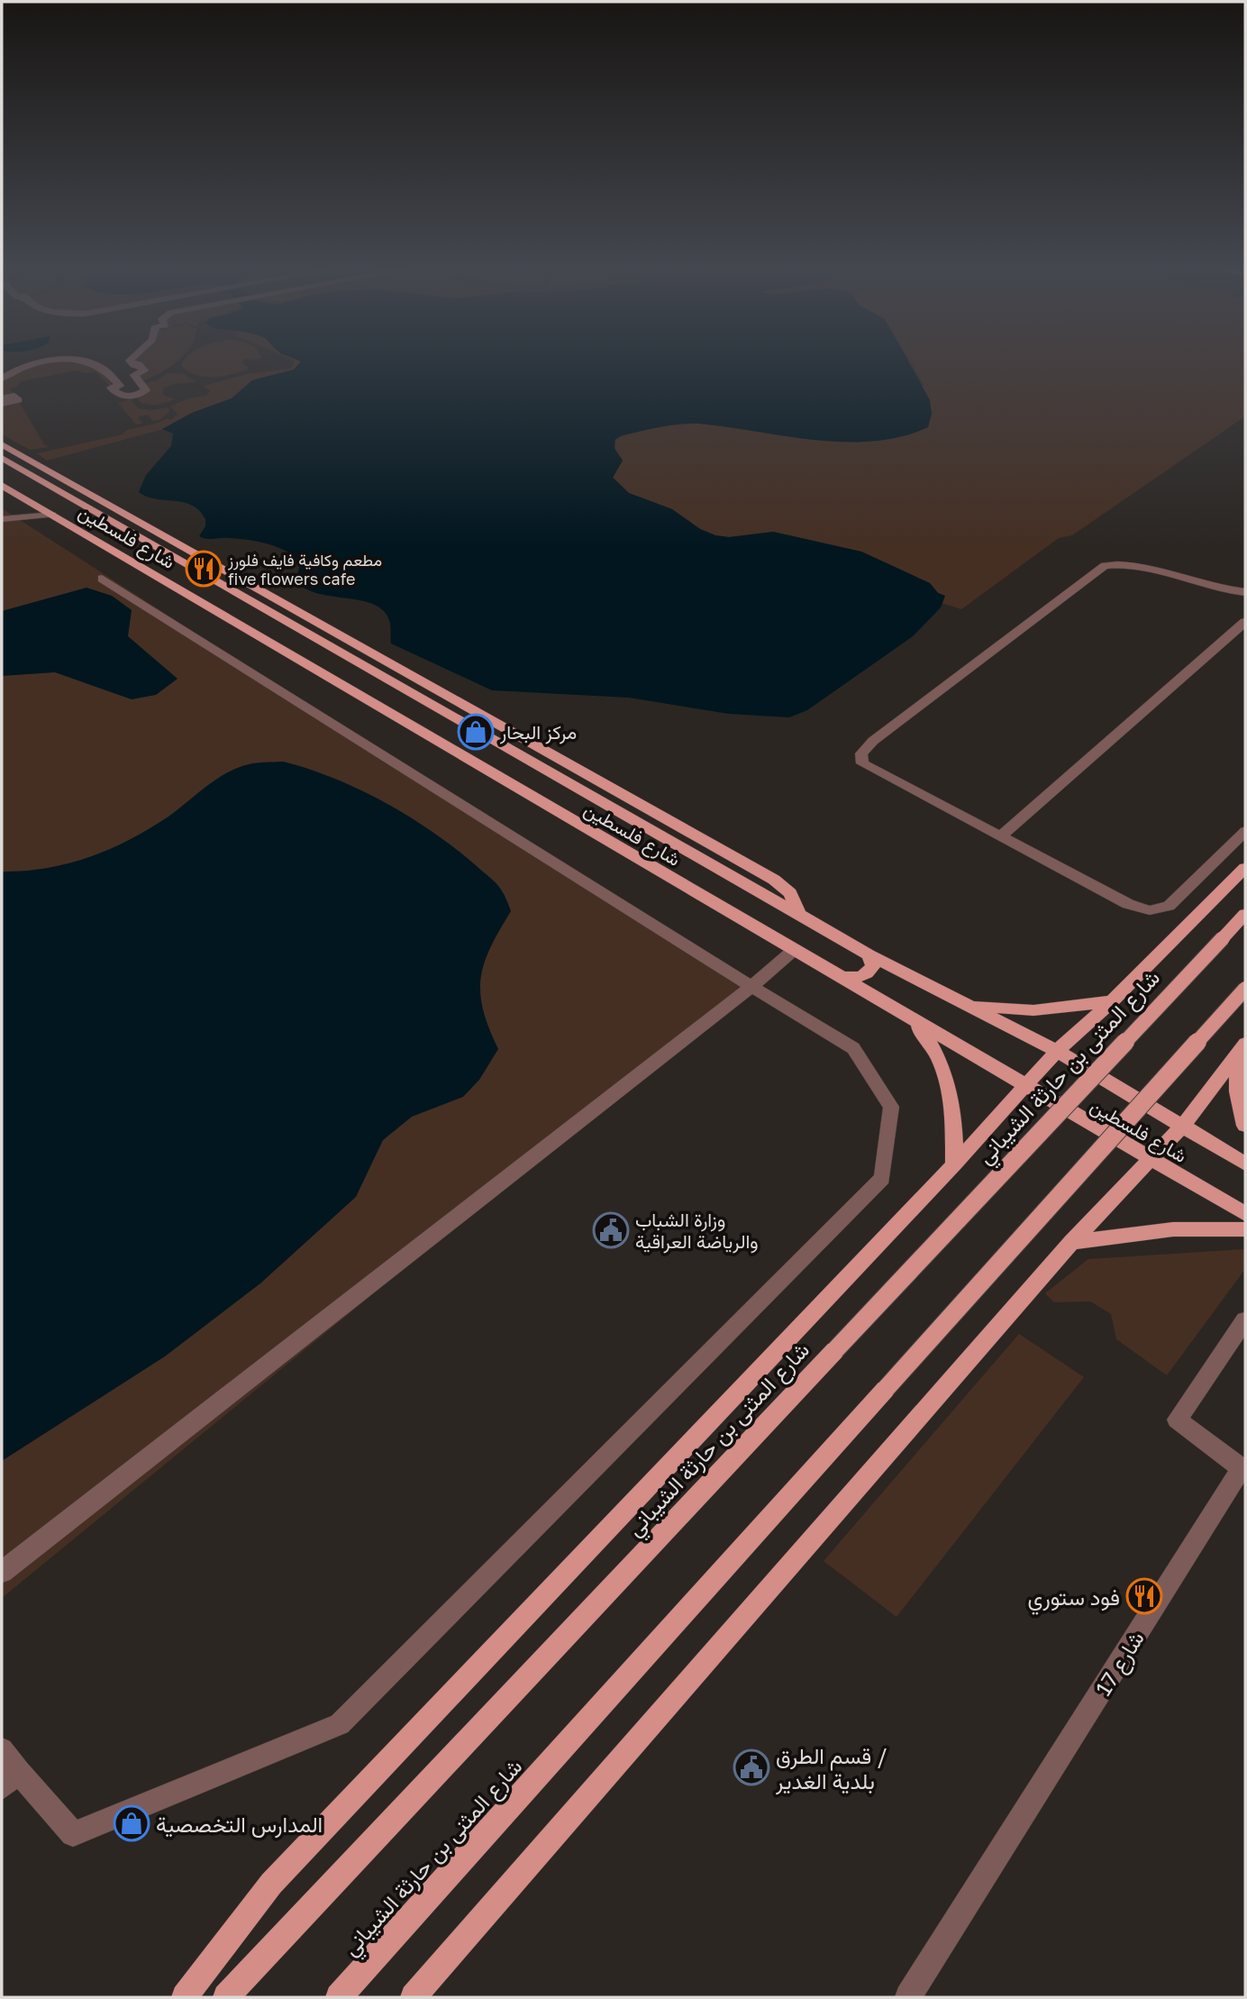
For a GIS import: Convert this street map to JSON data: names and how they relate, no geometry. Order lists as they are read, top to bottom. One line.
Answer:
{"streets":{"main road":["شارع فلسطين","شارع المثنى بن حارثة الشيباني"],"street":["شارع 17"]},"places":{"restaurant":["مطعم وكافية فايف فلورز five flowers cafe","فود ستوري"],"shop":["مركز البحار","المدارس التخصصية"],"public building":["وزارة الشباب والرياضة العراقية","قسم الطرق / بلدية الغدير"]}}
